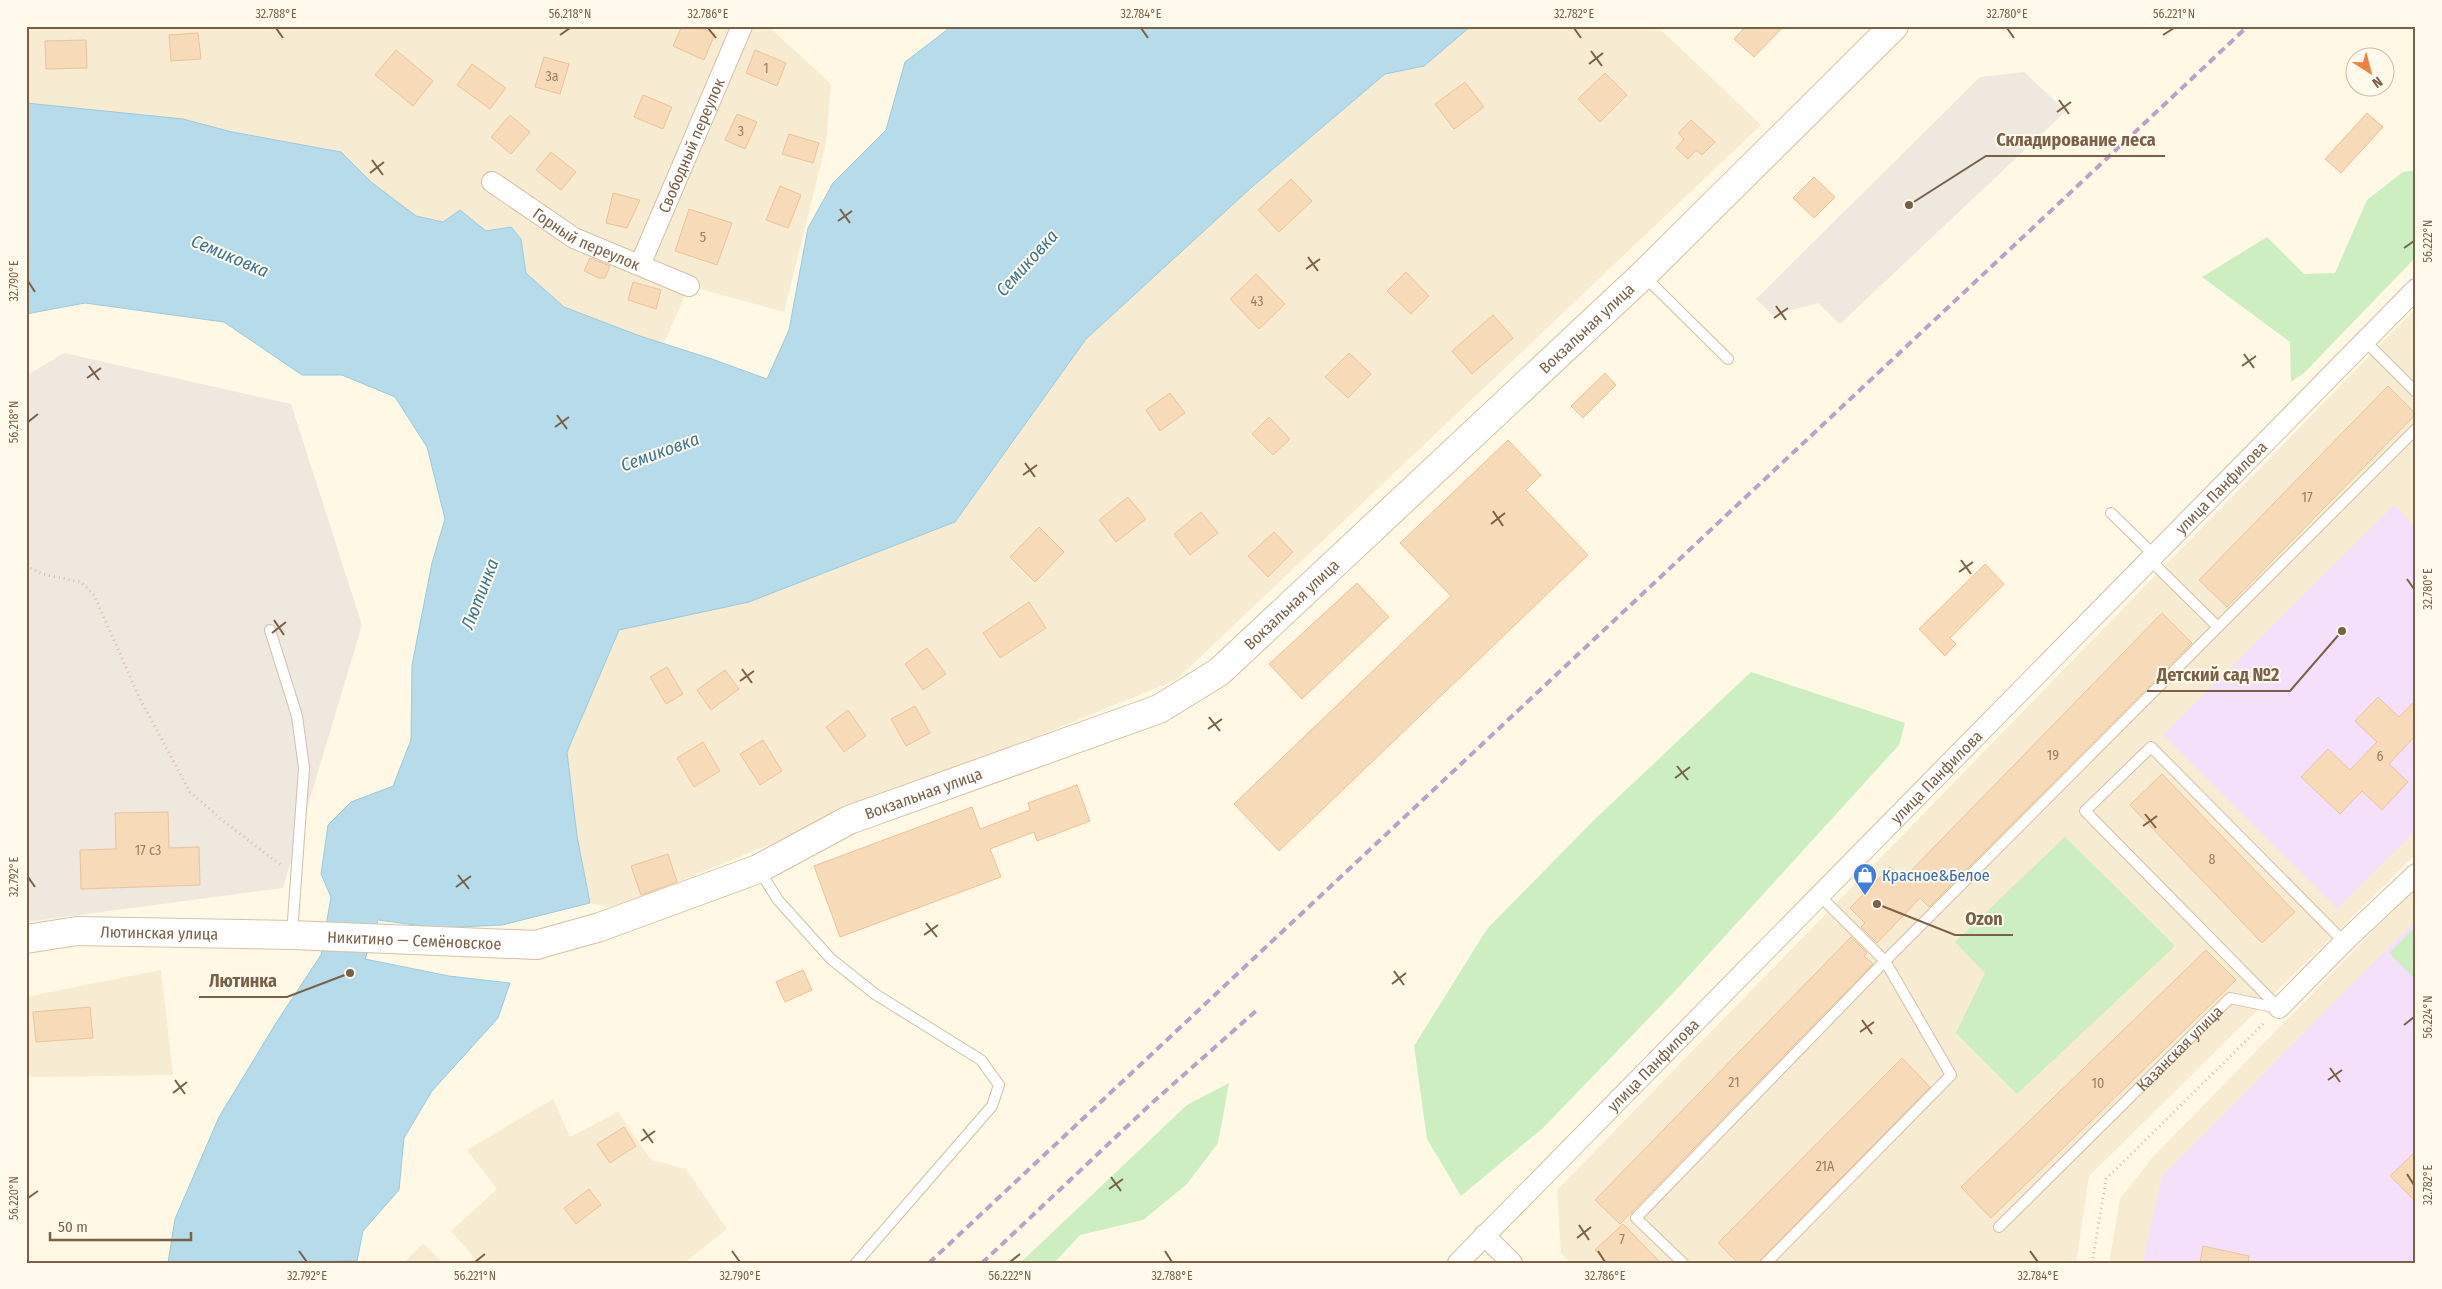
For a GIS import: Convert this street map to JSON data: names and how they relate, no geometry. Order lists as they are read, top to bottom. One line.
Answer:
{"streets":{"main road":["Вокзальная улица","Лютинская улица","Никитино — Семёновское"],"street":["Свободный переулок","Горный переулок","улица Панфилова"],"lane":["Казанская улица"]},"crossings":[["Свободный переулок","Горный переулок"],["Вокзальная улица","Никитино — Семёновское"],["Лютинская улица","Никитино — Семёновское"]],"water":["Семиковка","Лютинка"],"places":{"other":["Складирование леса","Детский сад №2","Ozon","Лютинка"],"shop":["Красное&Белое"]},"house_numbers":["1","3а","3","5","43","17","19","6","17 c3","8","21","10","21А","7"],"scale_bar":"50 m","north":"bottom right","coordinates":["32.788°E","56.218°N","32.786°E","32.784°E","32.782°E","32.780°E","56.221°N","56.222°N","32.790°E","32.792°E","56.224°N","56.220°N"]}
